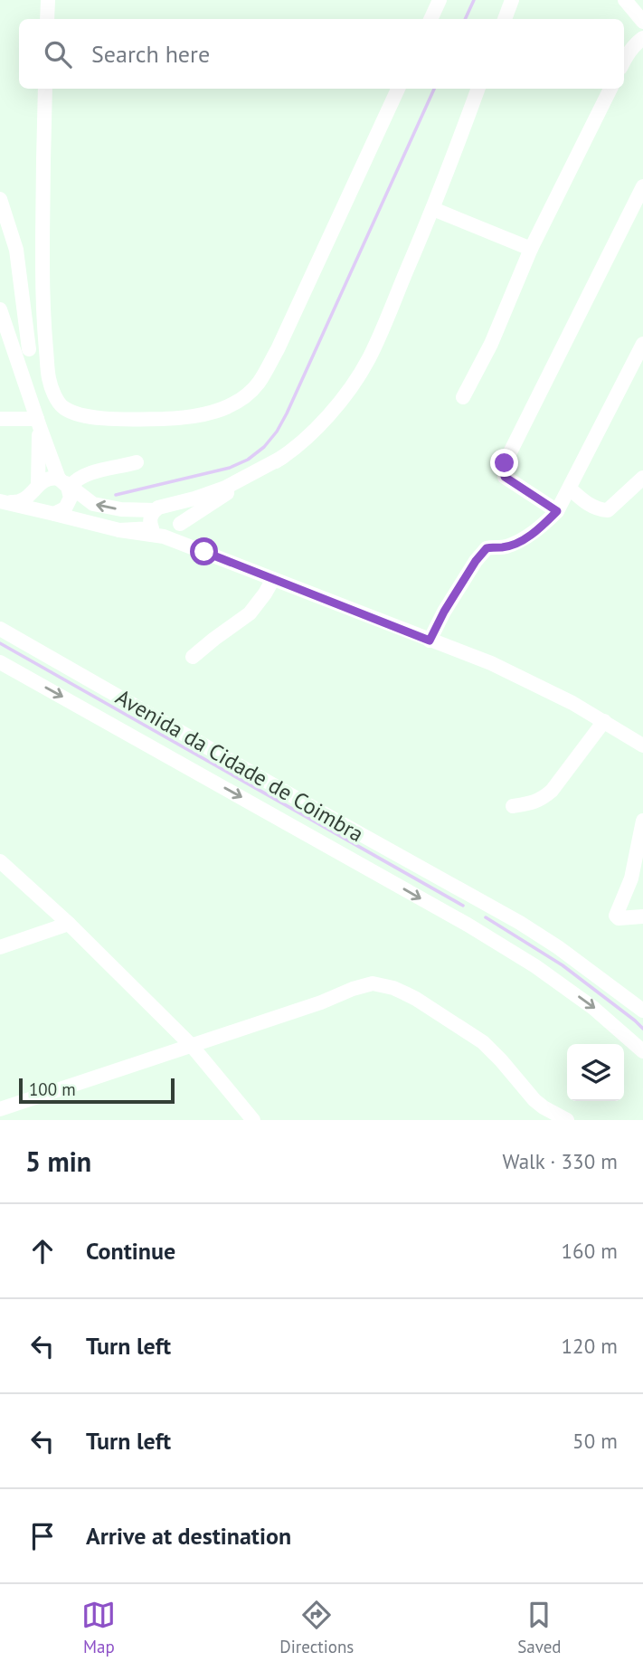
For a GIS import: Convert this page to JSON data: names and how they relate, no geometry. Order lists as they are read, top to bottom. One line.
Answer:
{"streets":{"street":["Avenida da Cidade de Coimbra"]},"scale_bar":"100 m","page":{"search":"Search here","scale":"100 m","heading":["5 min","Walk · 330 m"],"list":[["Continue","160 m"],["Turn left","120 m"],["Turn left","50 m"],"Arrive at destination"],"nav":["Map","Directions","Saved"]}}
